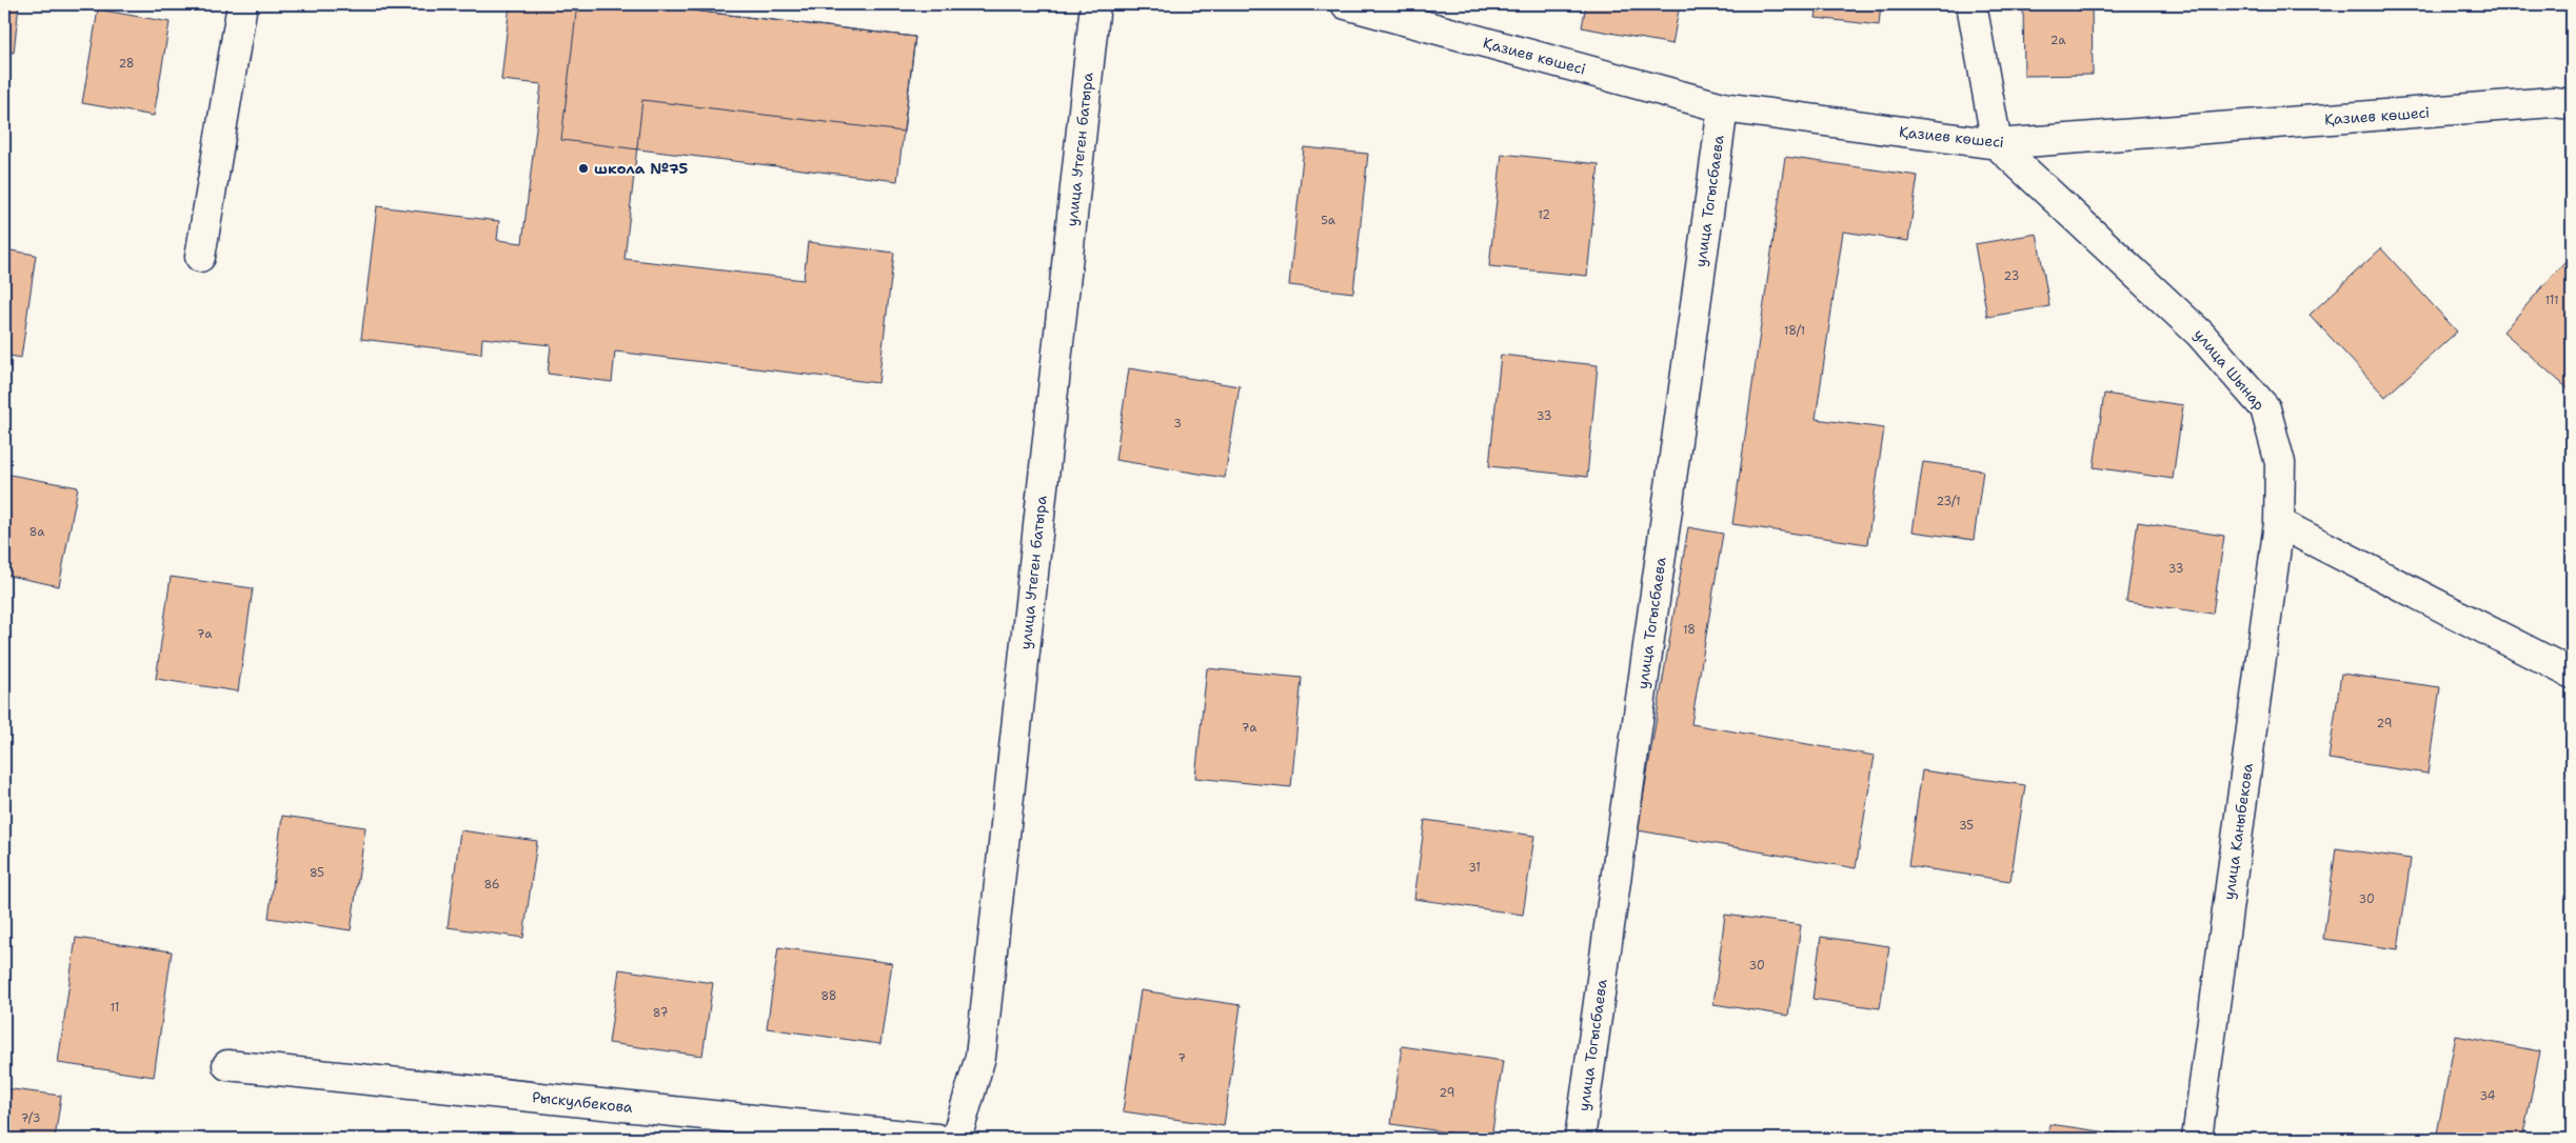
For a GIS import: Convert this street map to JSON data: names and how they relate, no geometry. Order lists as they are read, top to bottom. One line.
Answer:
{"streets":{"street":["Қазиев көшесі","улица Утеген батыра","улица Тогысбаева","улица Шынар","улица Каныбекова","Рыскулбекова"]},"crossings":[["Қазиев көшесі","улица Тогысбаева"],["Қазиев көшесі","улица Шынар"],["улица Шынар","улица Каныбекова"]],"places":["школа №75"],"house_numbers":["2а","28","12","5а","23","111","18/1","33","3","23/1","8а","33","18","7а","29","7а","35","31","85","86","30","30","88","11","87","7","29","34","7/3"]}
